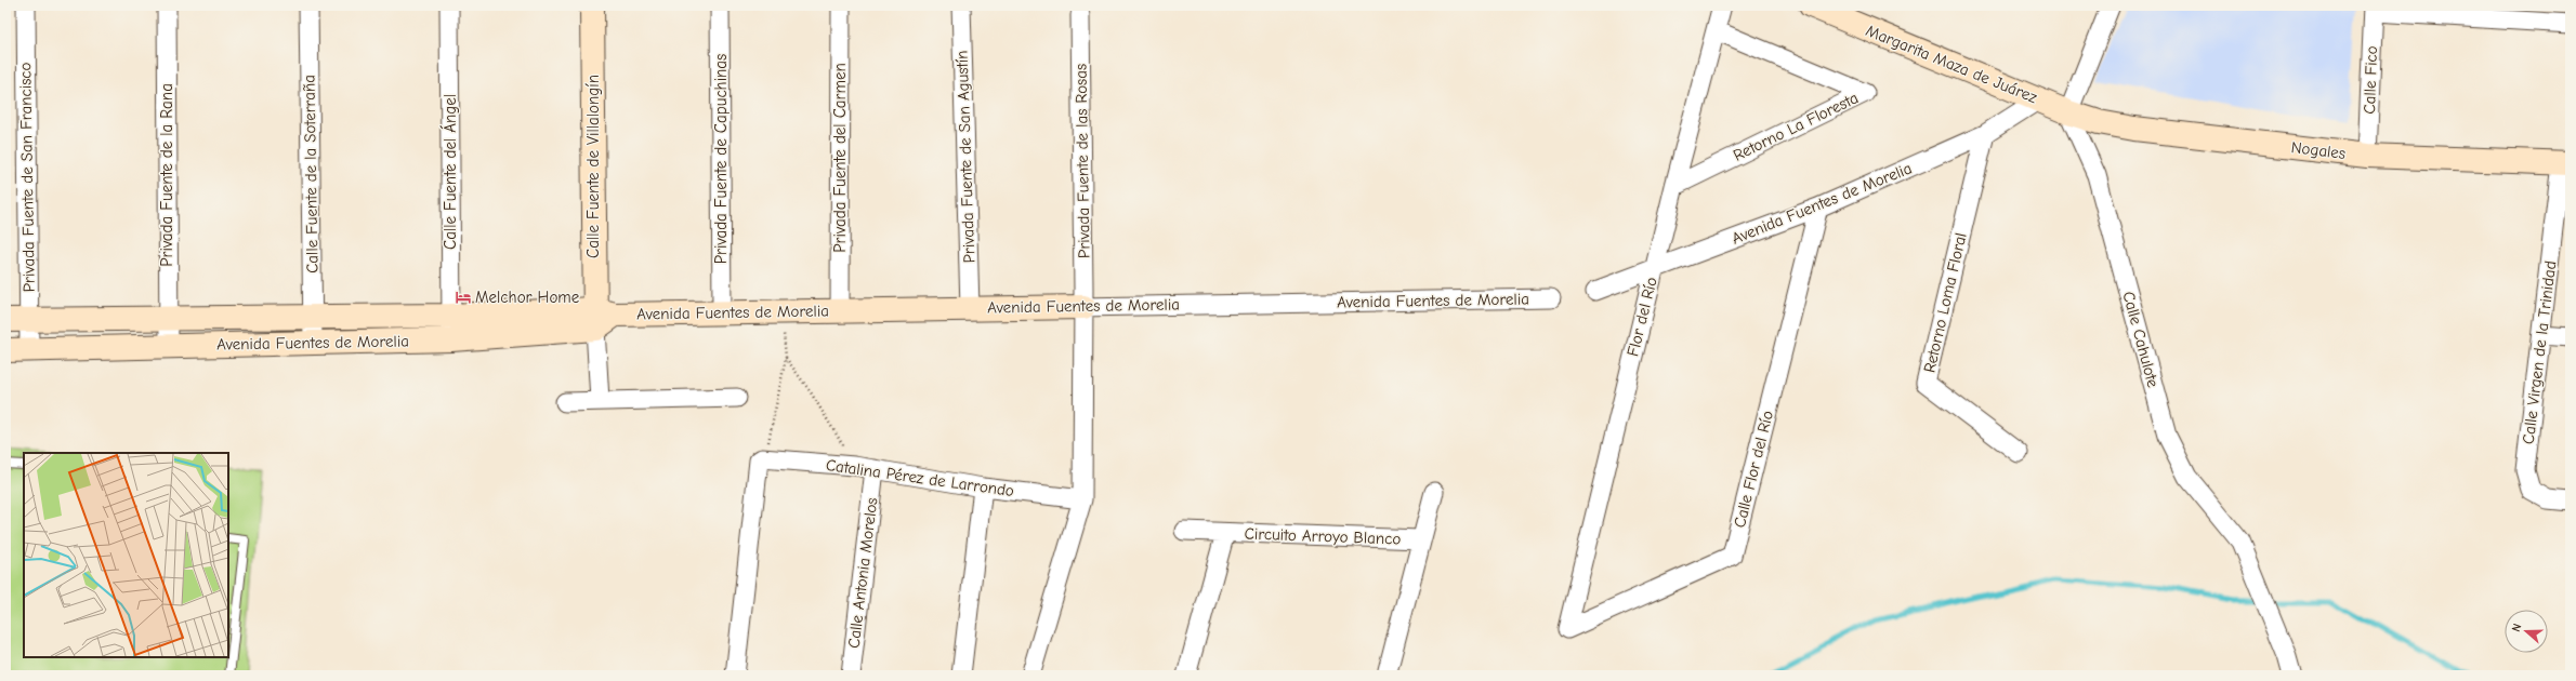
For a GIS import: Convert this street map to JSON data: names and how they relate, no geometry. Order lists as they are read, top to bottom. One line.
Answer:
{"streets":{"street":["Margarita Maza de Juárez","Calle Fico","Retorno La Floresta","Nogales","Privada Fuente de San Agustín","Privada Fuente del Carmen","Privada Fuente de Capuchinas","Privada Fuente de las Rosas","Calle Fuente de Villalongín","Calle Fuente del Ángel","Calle Fuente de la Soterraña","Privada Fuente de la Rana","Privada Fuente de San Francisco","Avenida Fuentes de Morelia","Retorno Loma Floral","Flor del Río","Calle Cahulote","Calle Virgen de la Trinidad","Calle Flor del Río","Catalina Pérez de Larrondo","Circuito Arroyo Blanco","Calle Antonia Morelos"]},"crossings":[["Margarita Maza de Juárez","Nogales"],["Margarita Maza de Juárez","Avenida Fuentes de Morelia"],["Margarita Maza de Juárez","Calle Cahulote"],["Calle Fico","Nogales"],["Retorno La Floresta","Flor del Río"],["Nogales","Calle Cahulote"],["Nogales","Calle Virgen de la Trinidad"],["Privada Fuente de San Agustín","Avenida Fuentes de Morelia"],["Privada Fuente del Carmen","Avenida Fuentes de Morelia"],["Privada Fuente de Capuchinas","Avenida Fuentes de Morelia"],["Privada Fuente de las Rosas","Avenida Fuentes de Morelia"],["Privada Fuente de las Rosas","Catalina Pérez de Larrondo"],["Calle Fuente de Villalongín","Avenida Fuentes de Morelia"],["Calle Fuente del Ángel","Avenida Fuentes de Morelia"],["Calle Fuente de la Soterraña","Avenida Fuentes de Morelia"],["Privada Fuente de la Rana","Avenida Fuentes de Morelia"],["Privada Fuente de San Francisco","Avenida Fuentes de Morelia"],["Avenida Fuentes de Morelia","Retorno Loma Floral"],["Avenida Fuentes de Morelia","Flor del Río"],["Avenida Fuentes de Morelia","Calle Flor del Río"],["Flor del Río","Calle Flor del Río"],["Catalina Pérez de Larrondo","Calle Antonia Morelos"]],"places":{"hotel":["Melchor Home"]},"north":"left"}
